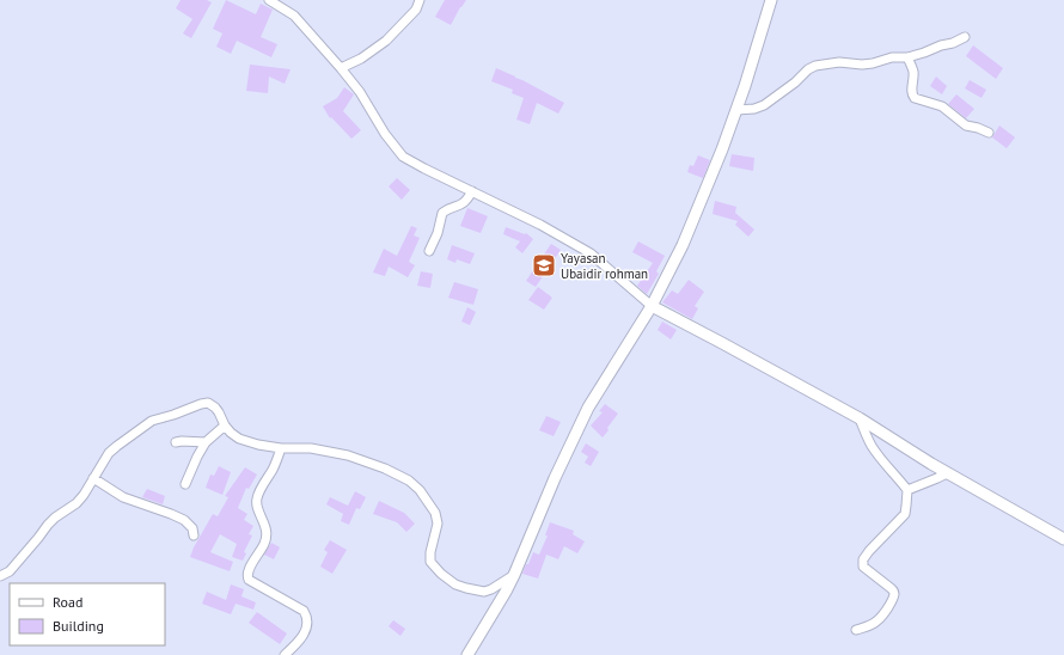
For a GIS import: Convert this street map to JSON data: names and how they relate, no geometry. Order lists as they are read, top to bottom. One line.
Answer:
{"places":{"school or university":["Yayasan Ubaidir rohman"]},"legend":["Road","Building"]}
